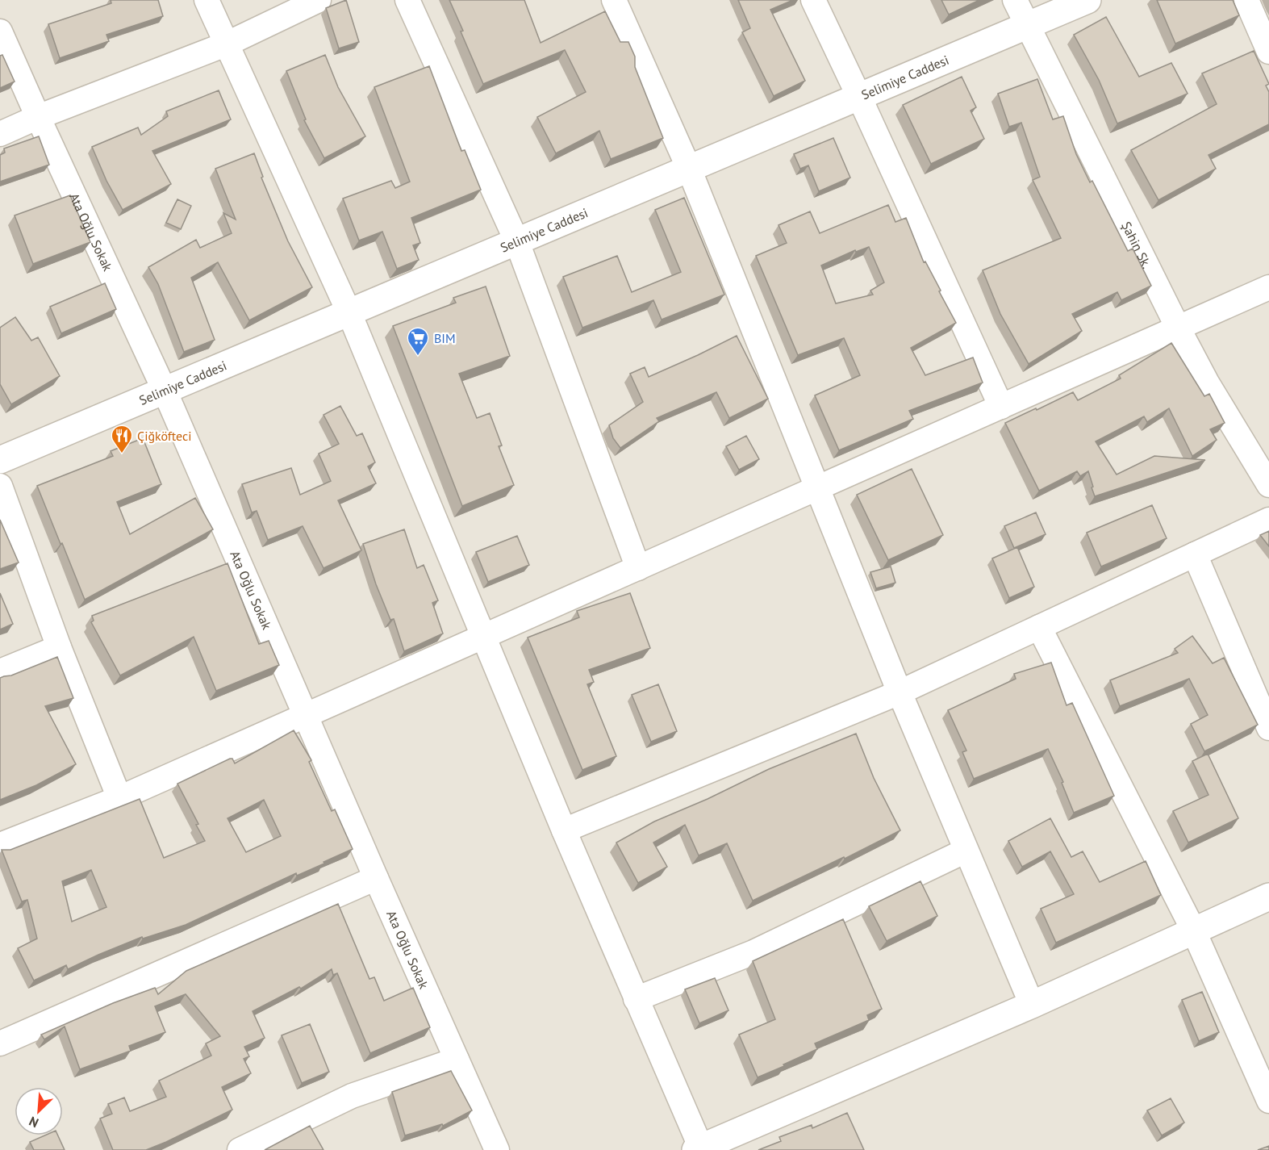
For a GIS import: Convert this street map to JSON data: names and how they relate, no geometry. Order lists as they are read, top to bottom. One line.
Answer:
{"streets":{"street":["Selimiye Caddesi","Ata Oğlu Sokak","Şahin Sk."]},"crossings":[["Selimiye Caddesi","Ata Oğlu Sokak"],["Selimiye Caddesi","Şahin Sk."]],"places":{"supermarket":["BIM"],"restaurant":["Çiğköfteci"]},"north":"bottom left"}
